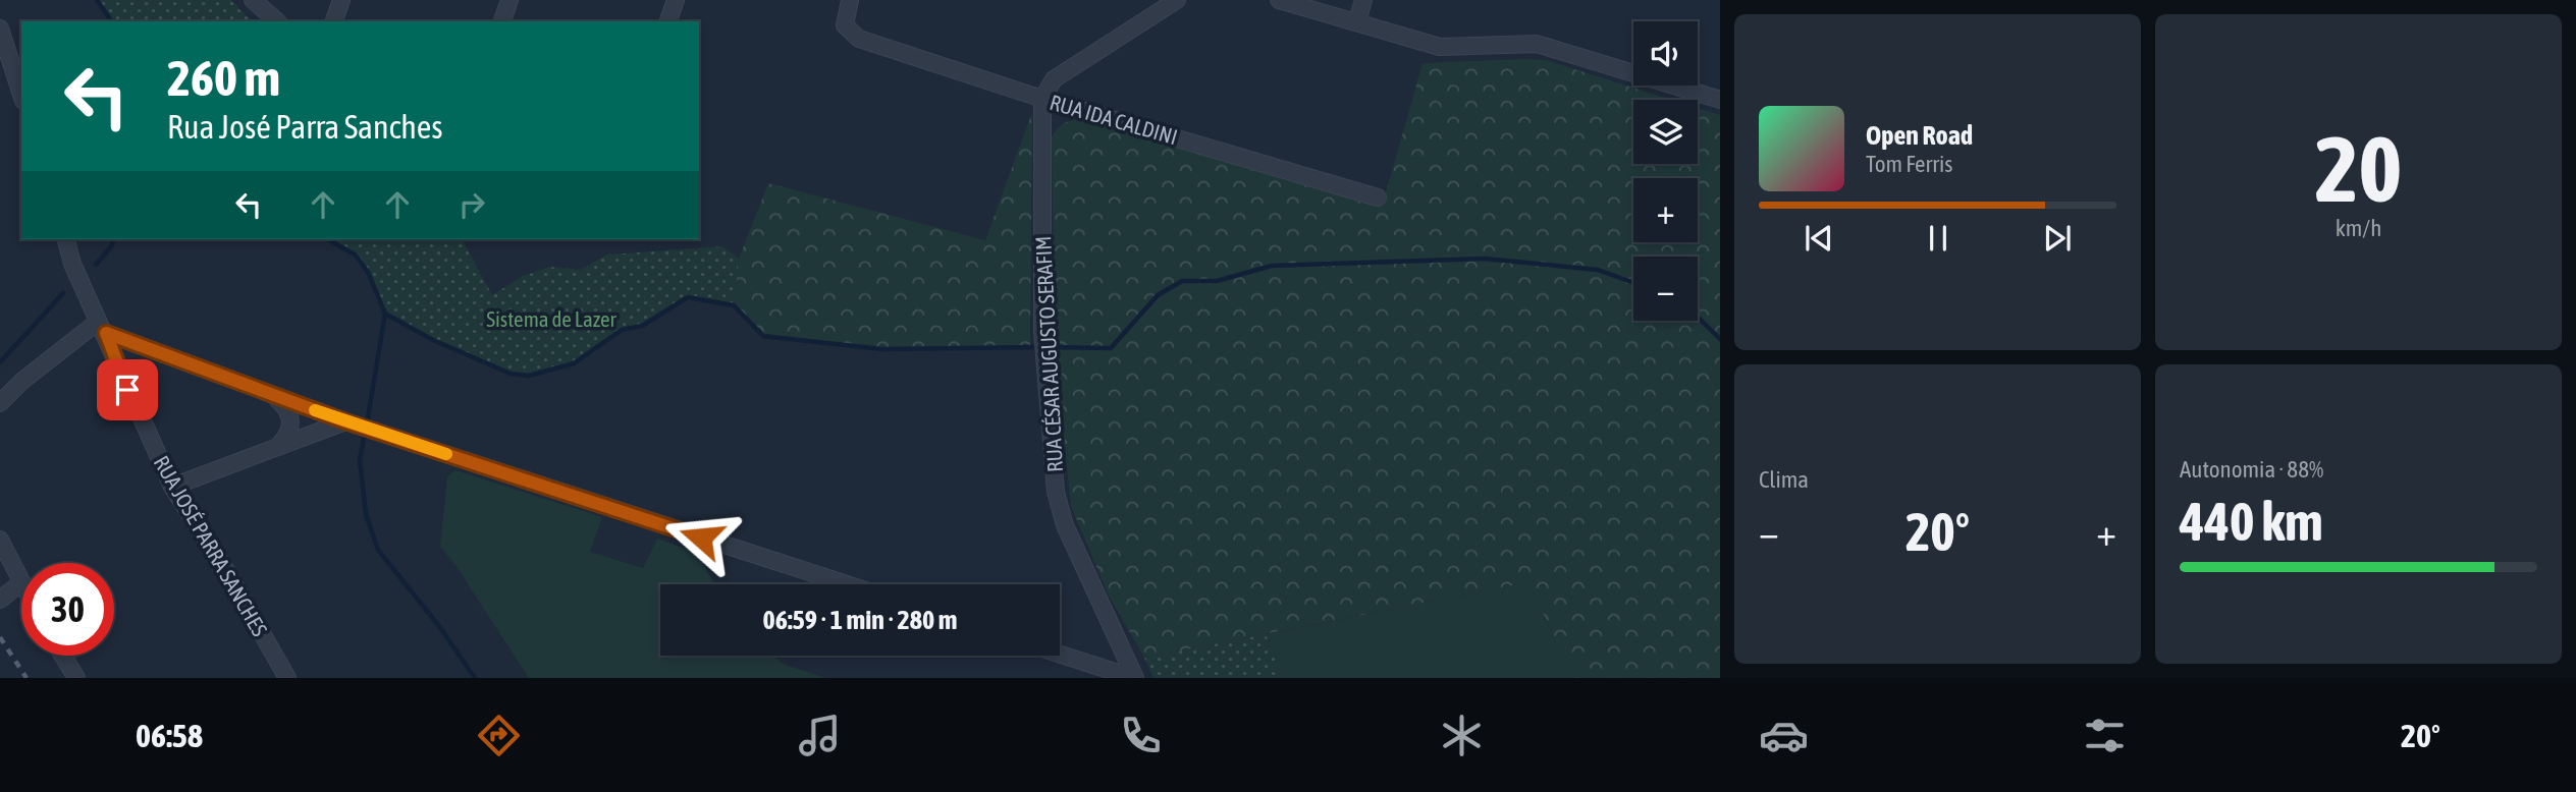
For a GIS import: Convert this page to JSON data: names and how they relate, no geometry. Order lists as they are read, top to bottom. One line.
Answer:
{"streets":{"street":["RUA IDA CALDINI","RUA CÉSAR AUGUSTO SERAFIM","RUA JOSÉ PARRA SANCHES"]},"crossings":[["RUA IDA CALDINI","RUA CÉSAR AUGUSTO SERAFIM"]],"parks":["Sistema de Lazer"],"page":{"tile":[["20","km/h"],"Clima",["Autonomia · 88%","440 km"]],"map_buttons":["+","−"],"turn":["260 m","Rua José Parra Sanches"],"song":["Open Road","Tom Ferris"],"heat":["−","20°","+"],"limit":"30","trip":"06:59 · 1 min · 280 m","tabs":["06:58","20°"]}}
